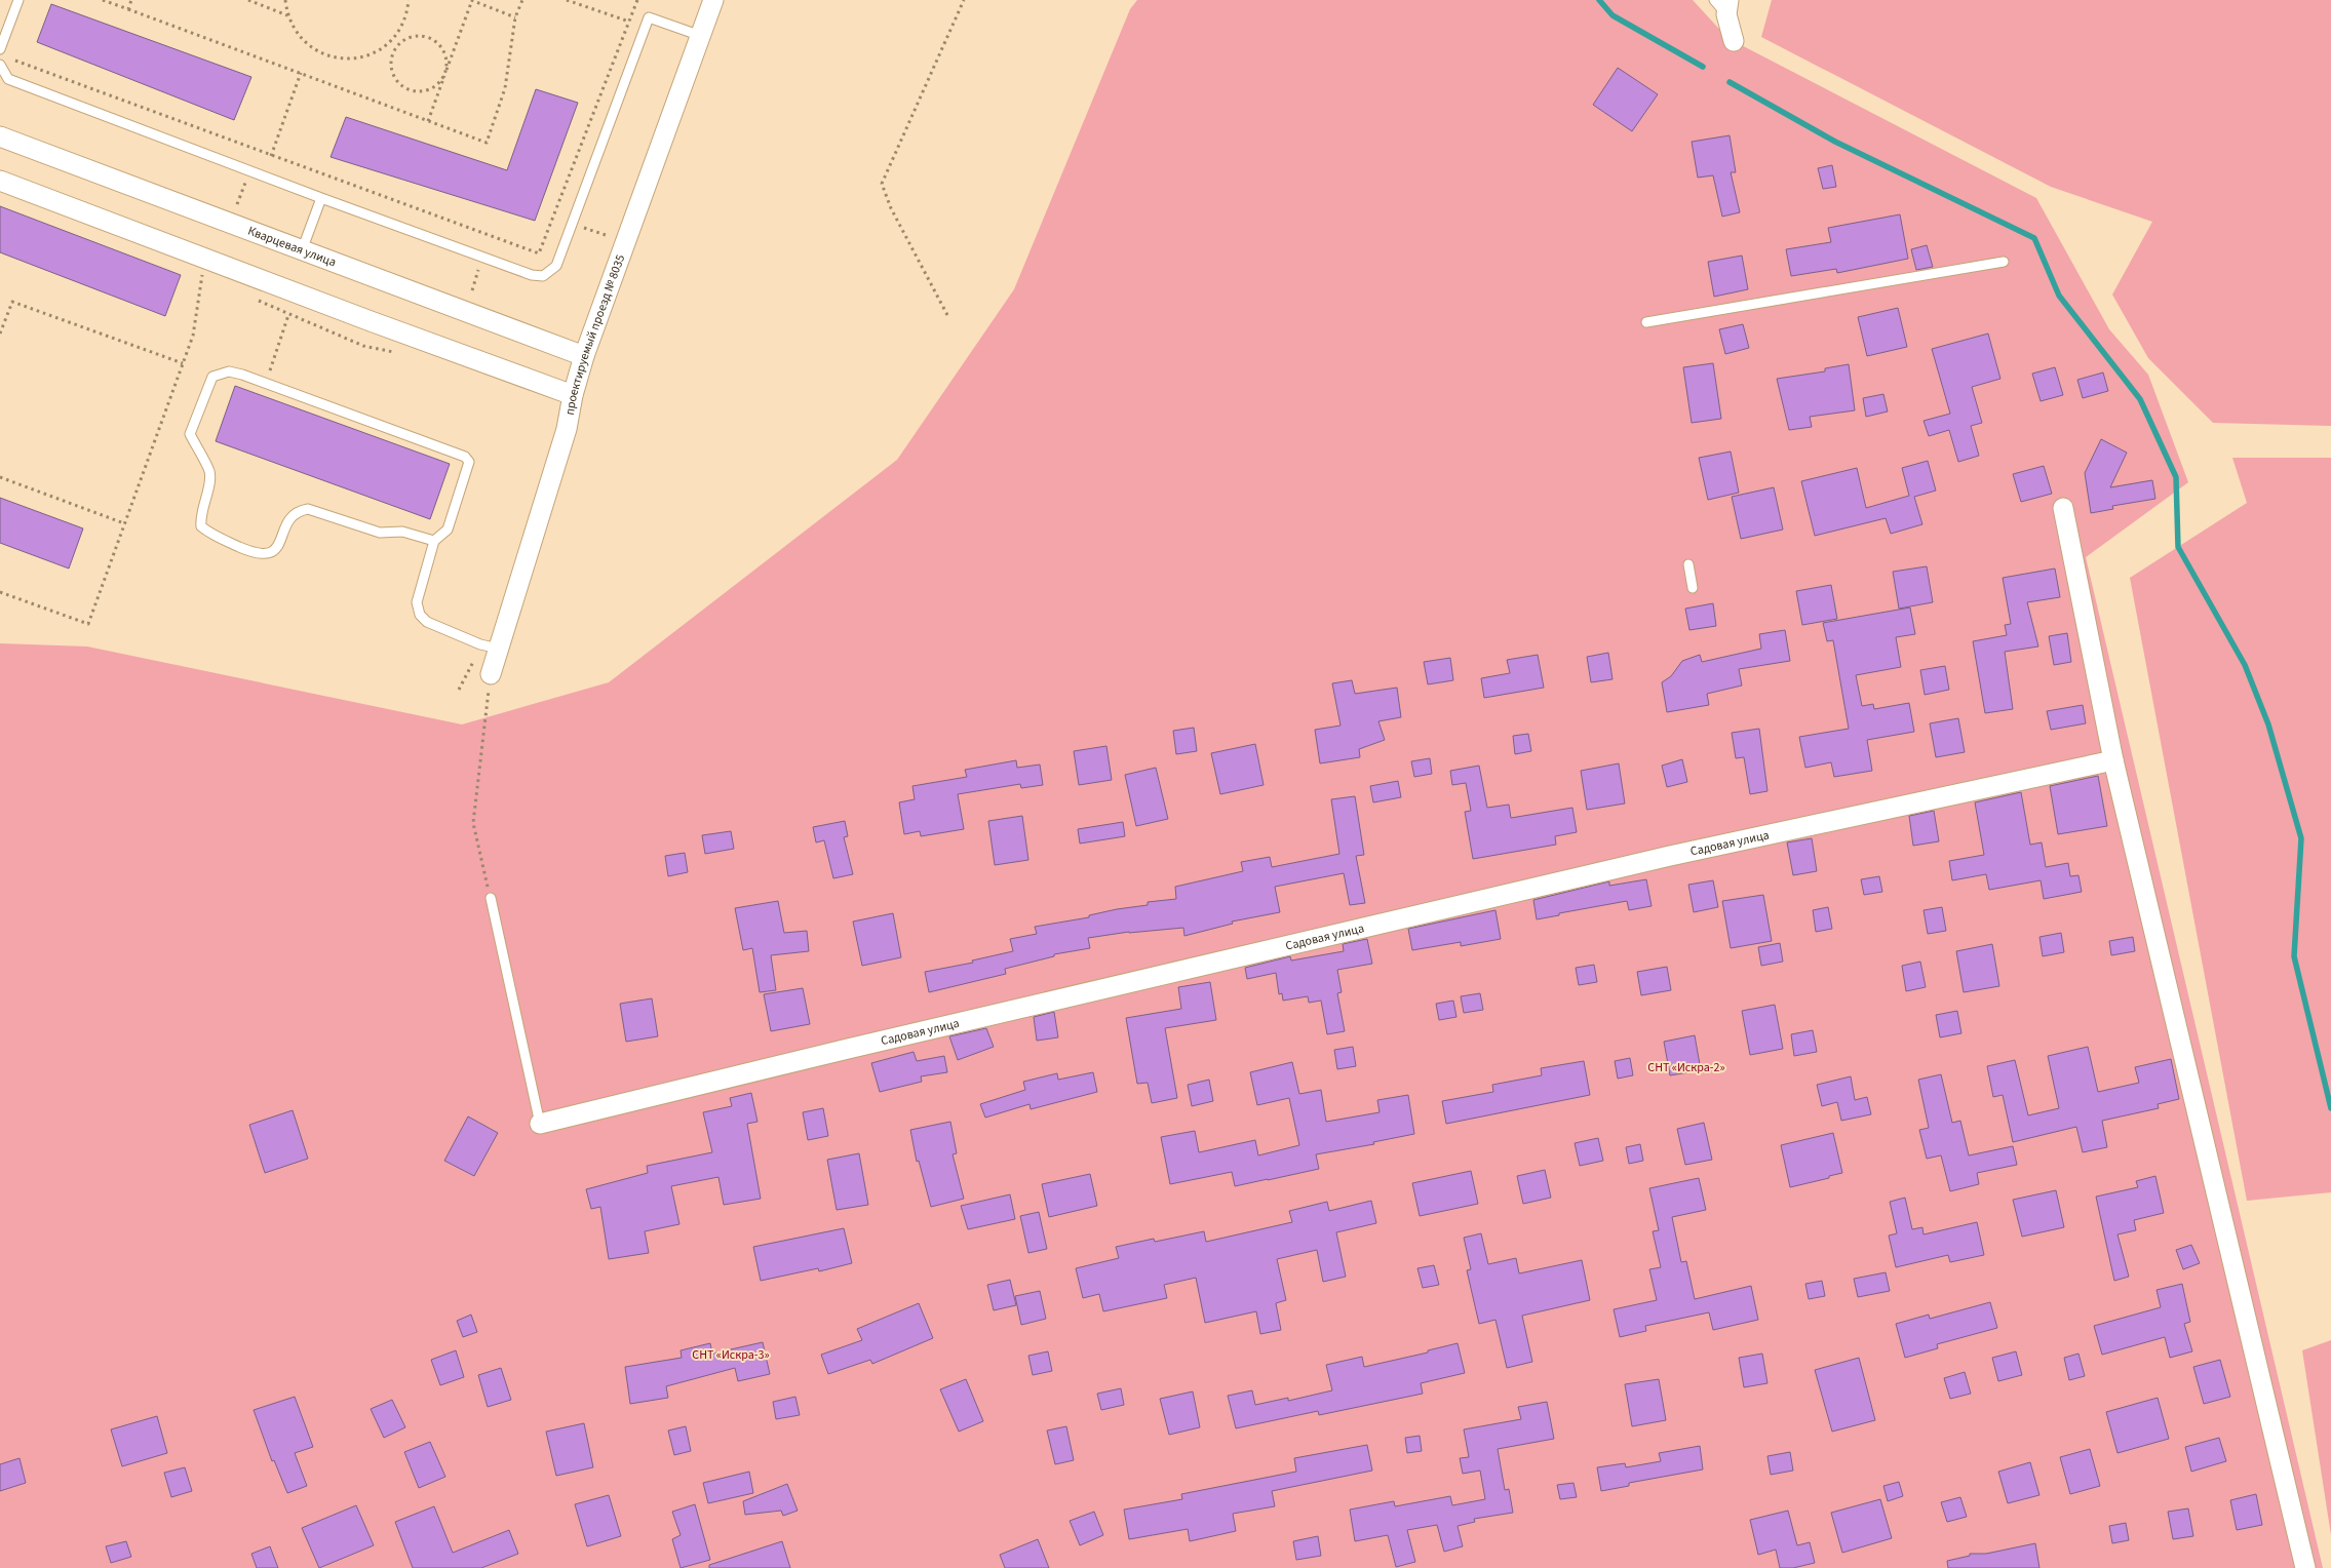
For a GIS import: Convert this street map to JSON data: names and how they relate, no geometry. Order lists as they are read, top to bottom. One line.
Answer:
{"streets":{"street":["Кварцевая улица","проектируемый проезд № 8035","Садовая улица"]},"crossings":[["Кварцевая улица","проектируемый проезд № 8035"]],"parks":["СНТ «Искра-2»","СНТ «Искра-3»"]}
